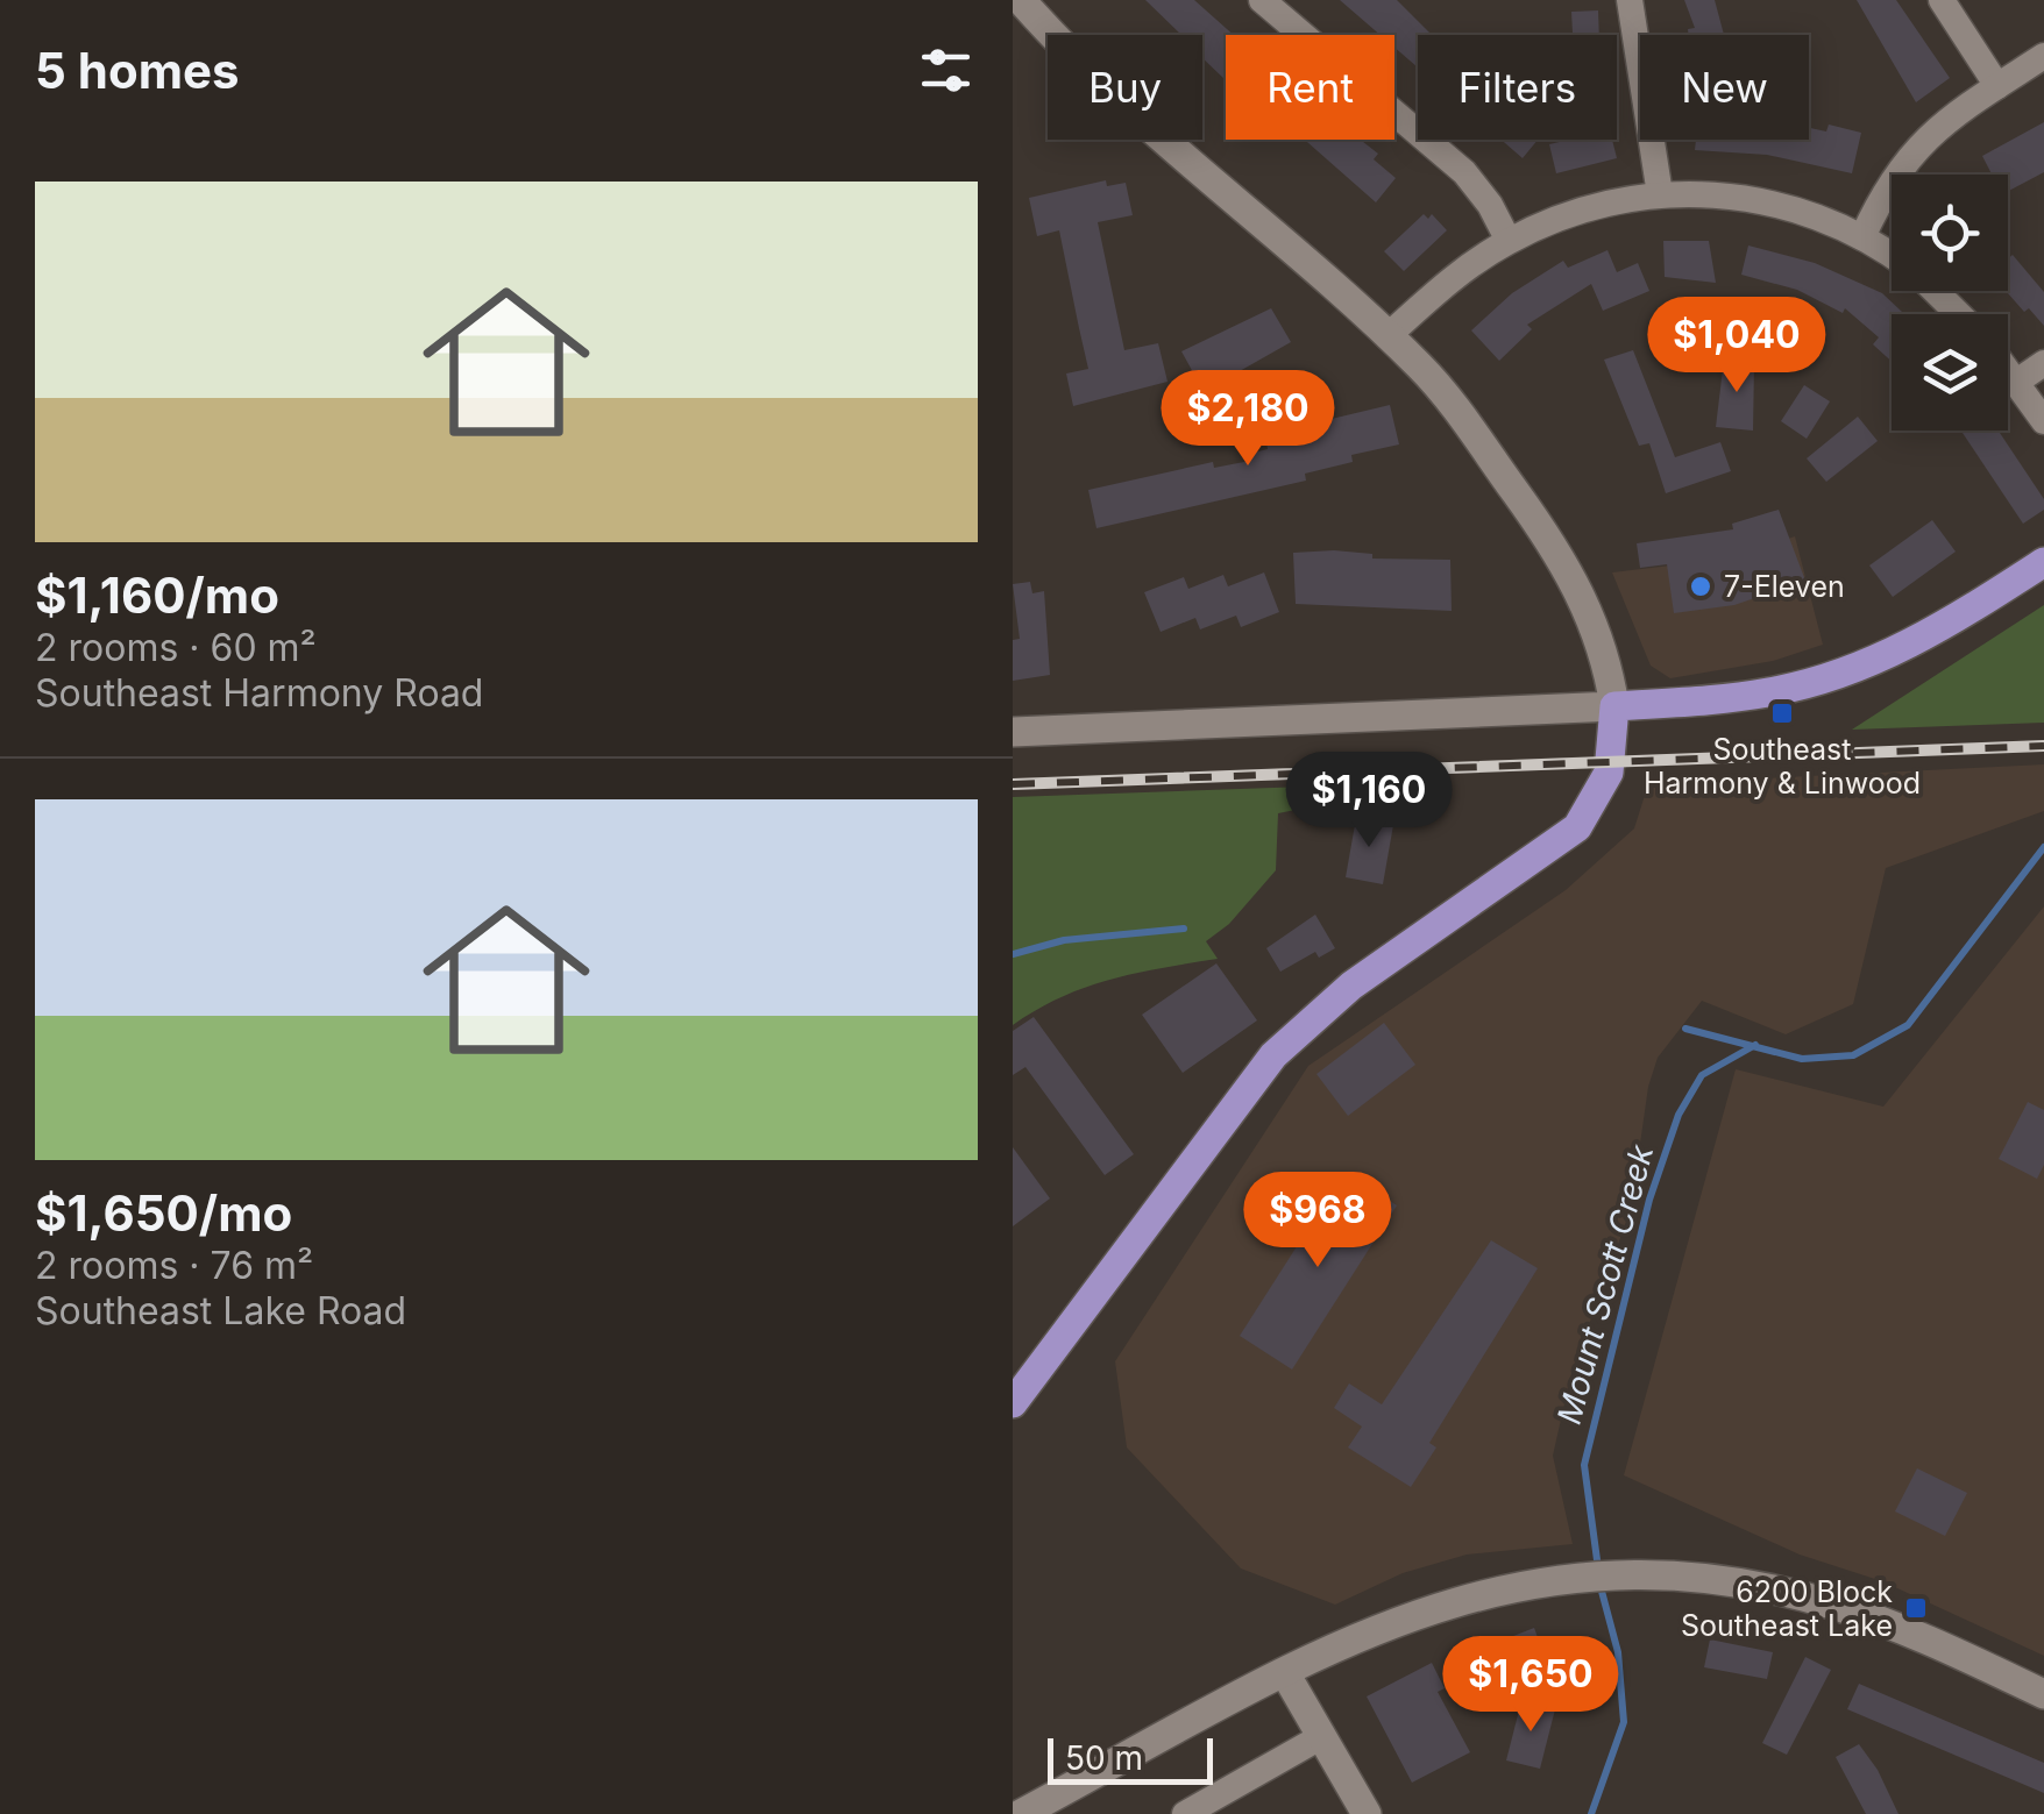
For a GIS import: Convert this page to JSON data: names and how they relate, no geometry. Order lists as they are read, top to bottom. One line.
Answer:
{"water":["Mount Scott Creek"],"places":{"other":["7-Eleven"],"transit":["Southeast Harmony & Linwood","6200 Block Southeast Lake"]},"scale_bar":"50 m","page":{"heading":"5 homes","chip":["Buy","Rent","Filters","New"],"list":[{"name":"$1,160/mo","note":"2 rooms · 60 m² · Southeast Harmony Road"},{"name":"$1,650/mo","note":"2 rooms · 76 m² · Southeast Lake Road"}],"price":["$1,040","$2,180","$1,160","$968","$1,650"],"scale":"50 m"}}
